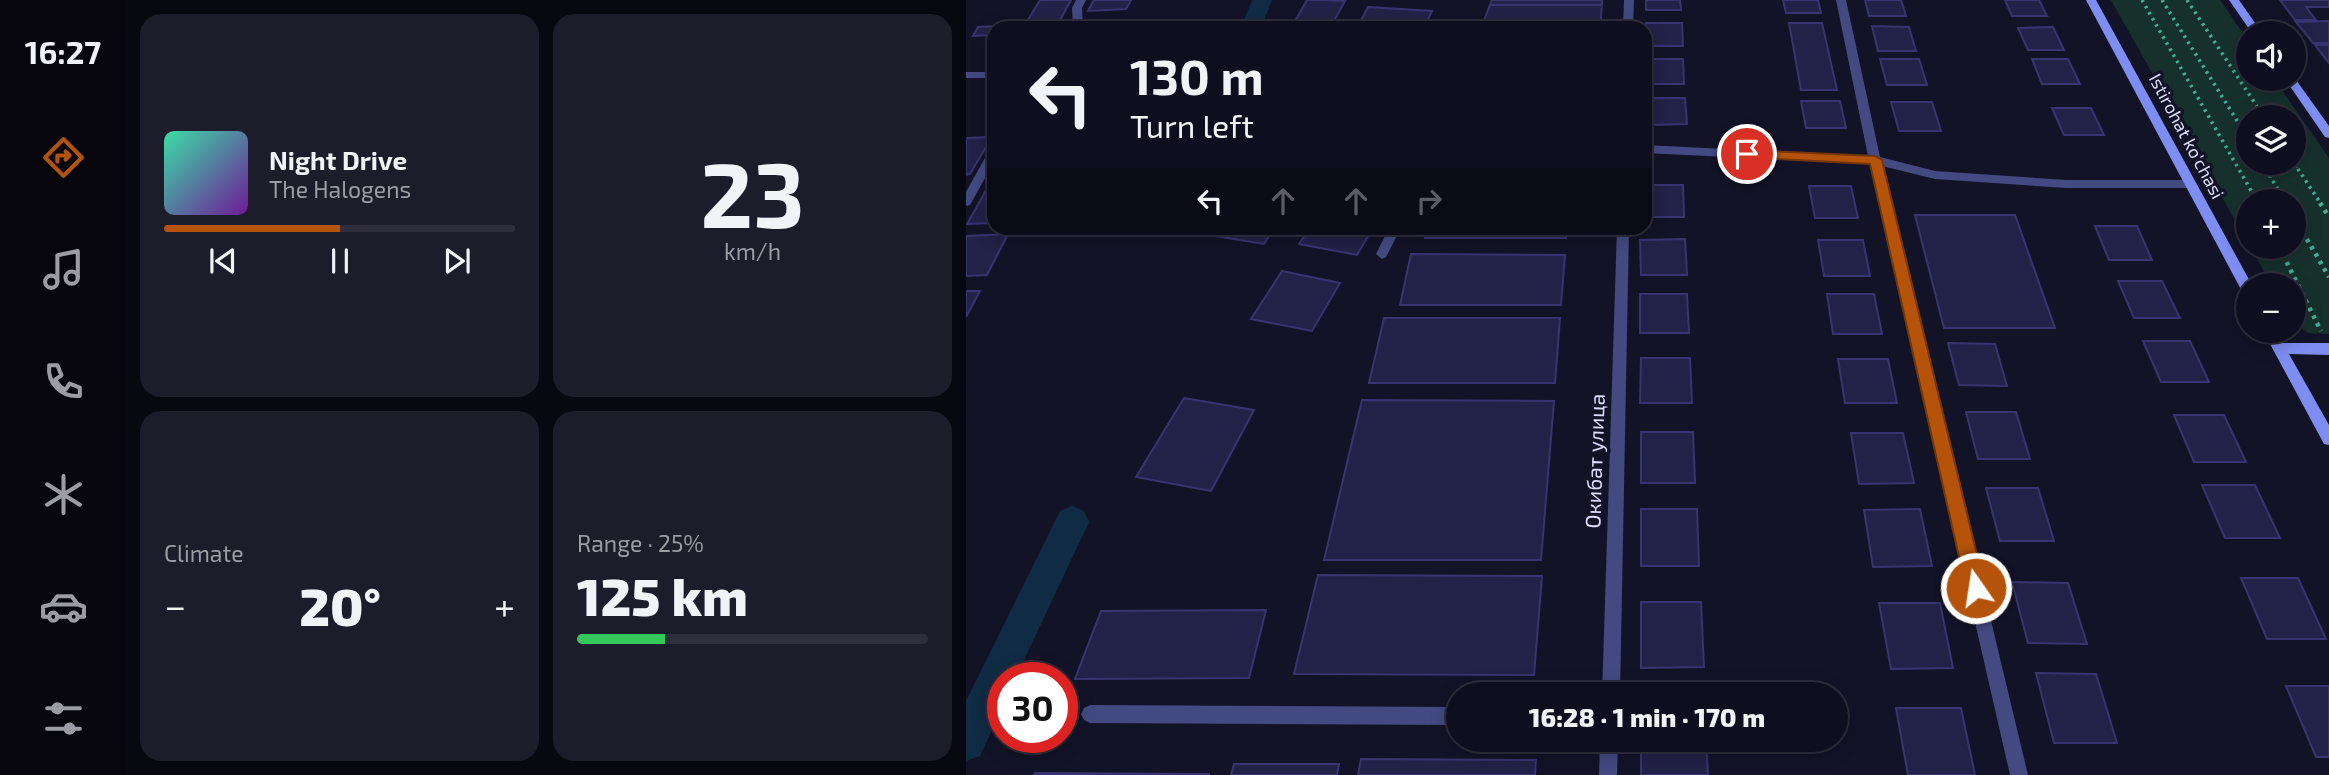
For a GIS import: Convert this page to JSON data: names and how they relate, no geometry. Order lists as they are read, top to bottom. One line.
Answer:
{"streets":{"main road":["Istirohat ko'chasi"],"street":["Окибат улица"]},"page":{"tabs":"16:27","tile":[["23","km/h"],"Climate",["Range · 25%","125 km"]],"map_buttons":["+","−"],"turn":["130 m","Turn left"],"song":["Night Drive","The Halogens"],"heat":["−","20°","+"],"limit":"30","trip":"16:28 · 1 min · 170 m"}}
